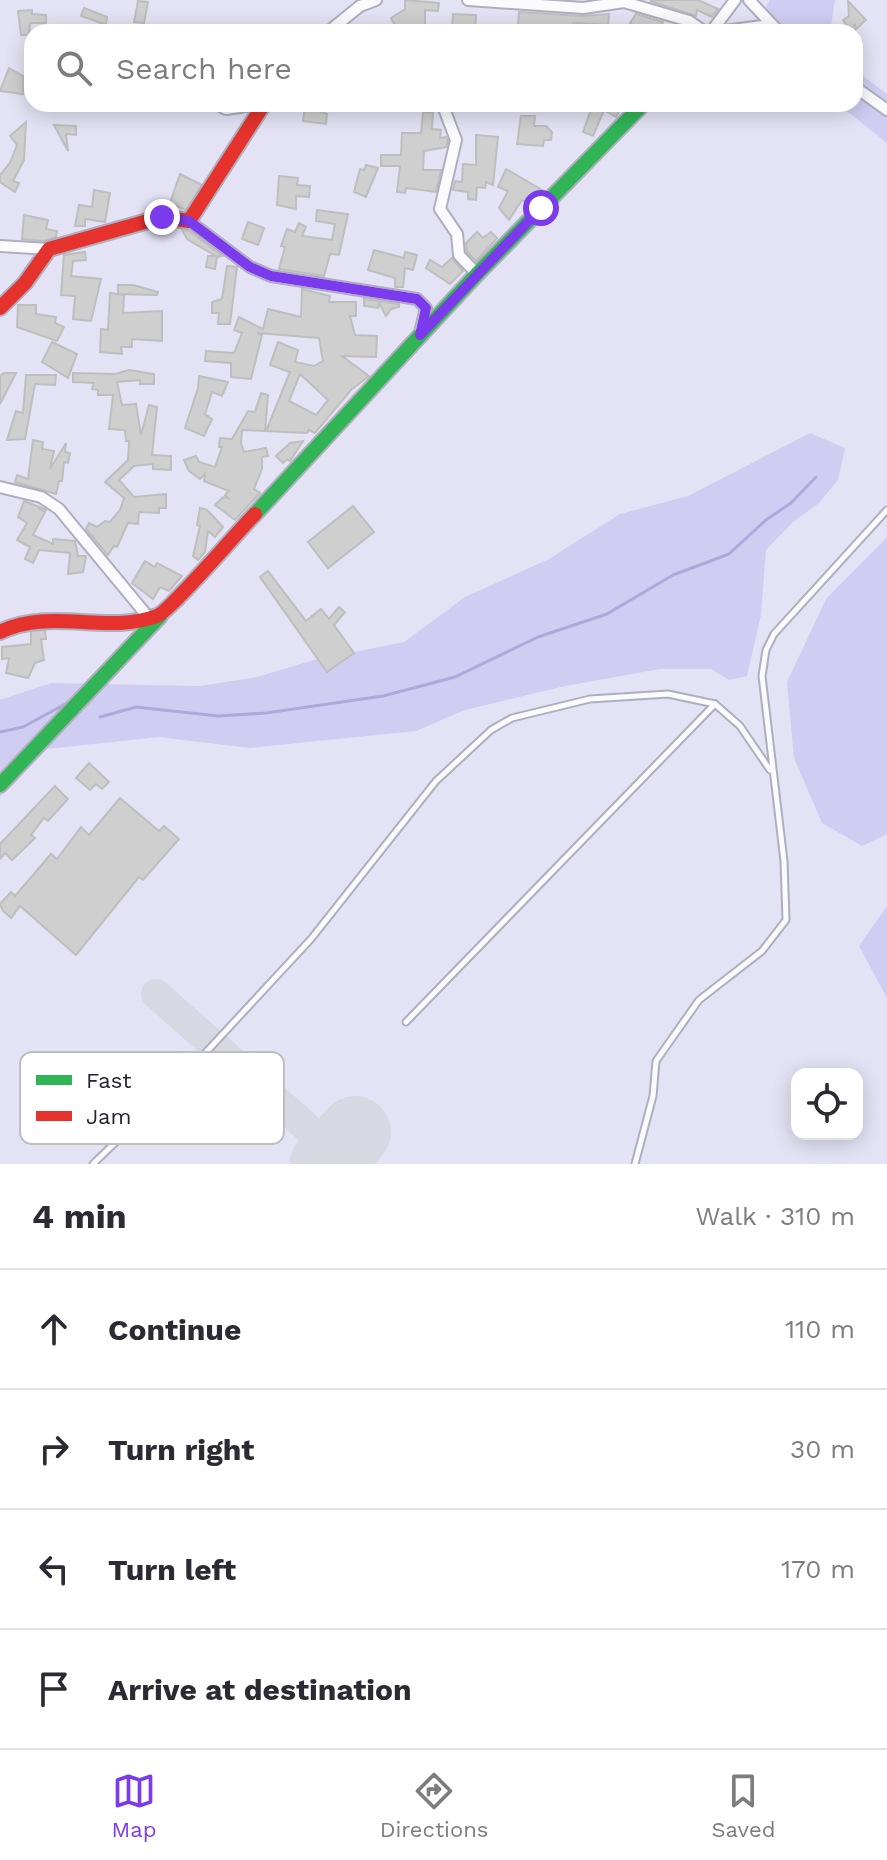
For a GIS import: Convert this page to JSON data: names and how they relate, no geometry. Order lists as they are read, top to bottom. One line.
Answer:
{"legend":["Fast","Jam"],"page":{"search":"Search here","heading":["4 min","Walk · 310 m"],"list":[["Continue","110 m"],["Turn right","30 m"],["Turn left","170 m"],"Arrive at destination"],"nav":["Map","Directions","Saved"]}}
